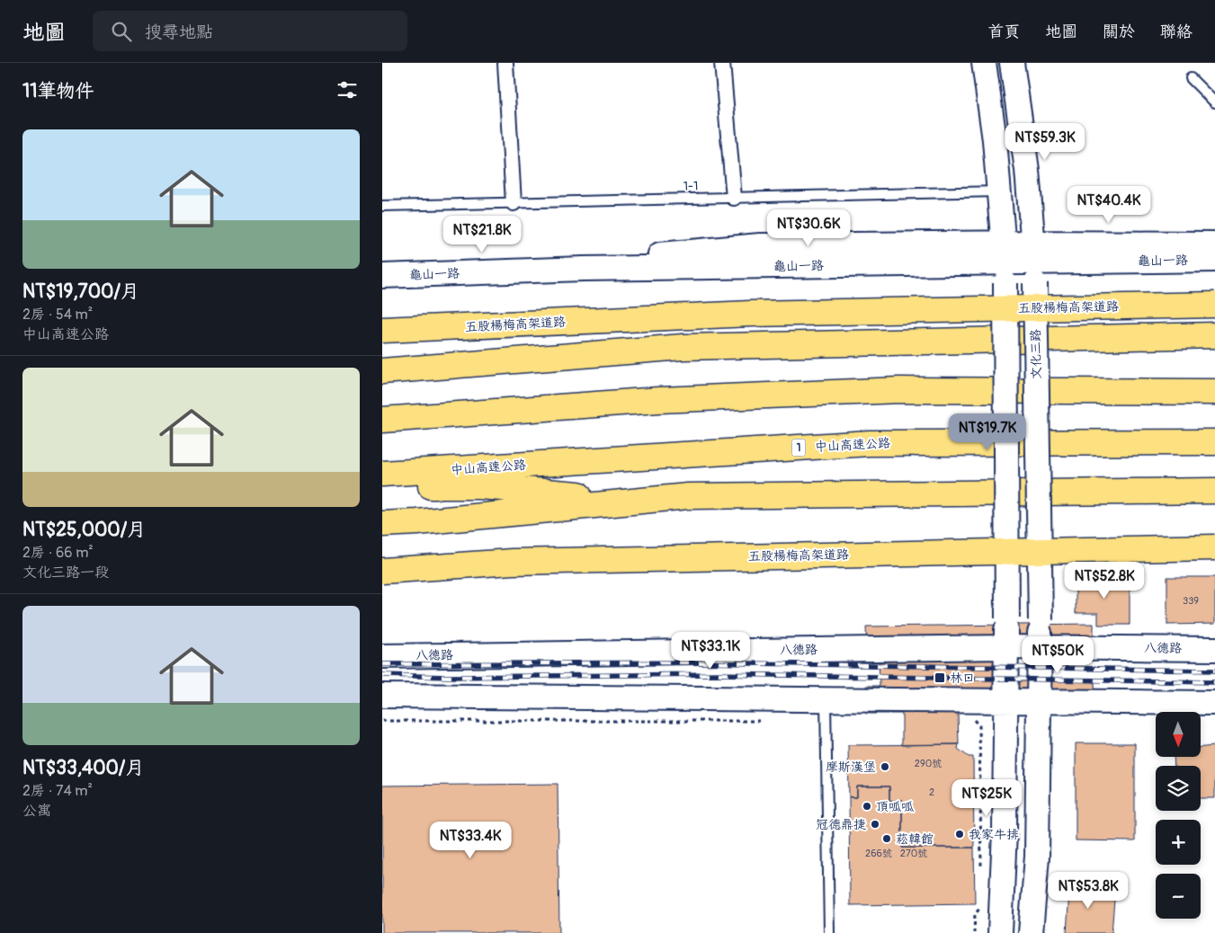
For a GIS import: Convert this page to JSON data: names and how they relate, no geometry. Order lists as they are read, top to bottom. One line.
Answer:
{"streets":{"highway":["五股楊梅高架道路","中山高速公路","1"],"street":["龜山一路","文化三路","八德路"],"lane":["1-1"]},"crossings":[["龜山一路","文化三路"],["文化三路","八德路"]],"places":{"transit":["林口"],"other":["摩斯漢堡","頂呱呱","冠德鼎捷","我家牛排","菘韓館"]},"house_numbers":["339","290號","2","266號","270號"],"north":"bottom","page":{"header":"地圖","search":"搜尋地點","nav":["首頁","地圖","關於","聯絡"],"heading":"11筆物件","list":[{"name":"NT$19,700/月","note":"2房 · 54 m² · 中山高速公路"},{"name":"NT$25,000/月","note":"2房 · 66 m² · 文化三路一段"},{"name":"NT$33,400/月","note":"2房 · 74 m² · 公寓"}],"price":["NT$59.3K","NT$40.4K","NT$30.6K","NT$21.8K","NT$19.7K","NT$52.8K","NT$33.1K","NT$50K","NT$25K","NT$33.4K","NT$53.8K"],"map_buttons":["+","−"]}}
